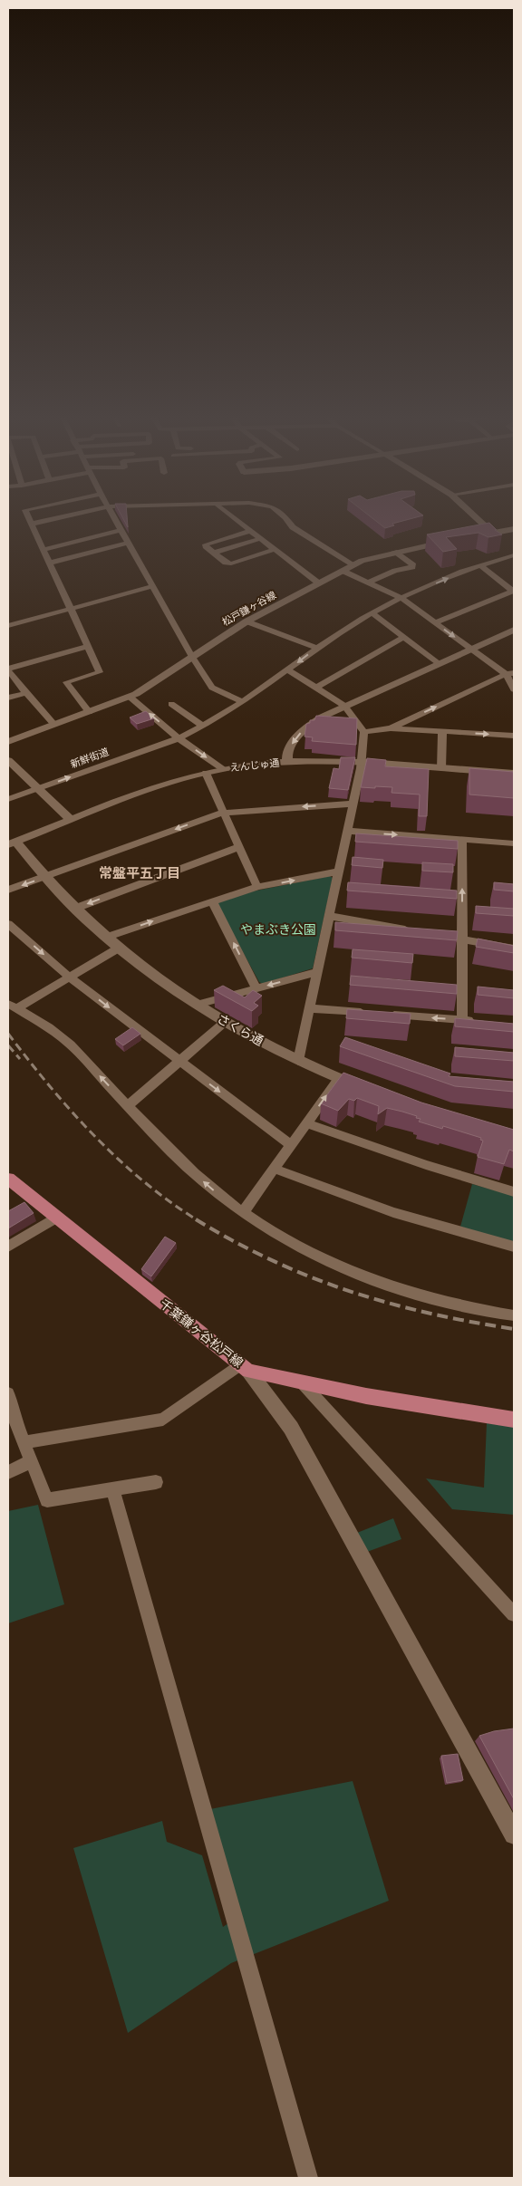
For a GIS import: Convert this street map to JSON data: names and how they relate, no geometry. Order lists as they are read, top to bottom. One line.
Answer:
{"streets":{"main road":["千葉鎌ヶ谷松戸線"],"street":["松戸鎌ヶ谷線","新鮮街道","えんじゅ通","さくら通"]},"crossings":[["えんじゅ通","さくら通"]],"districts":["常盤平五丁目"],"parks":["やまぶき公園"]}
